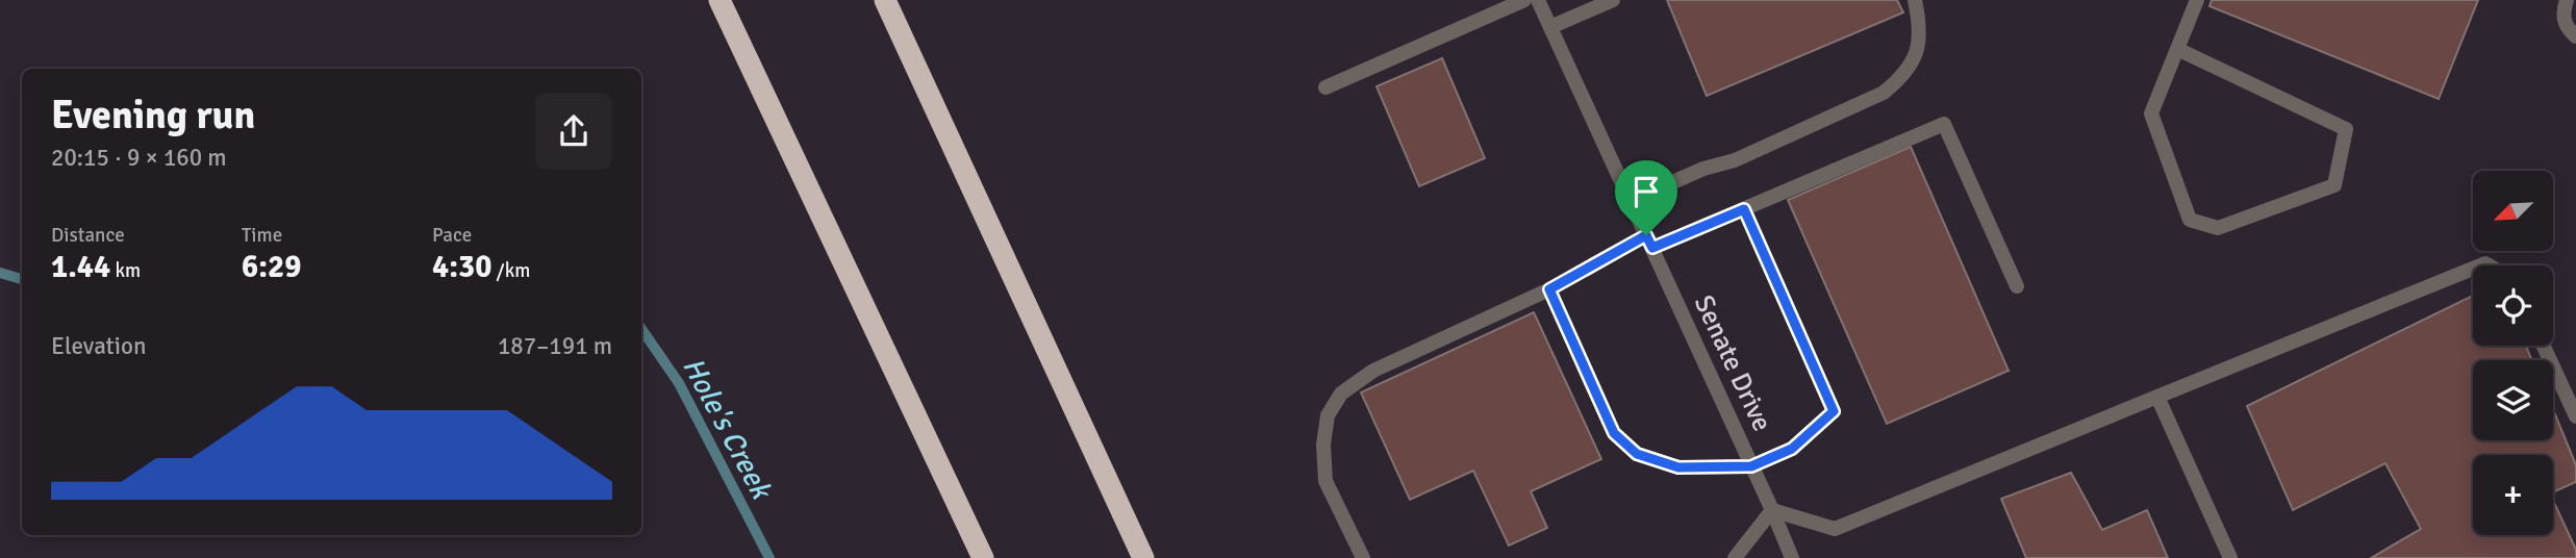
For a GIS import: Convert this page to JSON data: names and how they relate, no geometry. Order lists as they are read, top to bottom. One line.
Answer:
{"streets":{"street":["Senate Drive"]},"water":["Hole's Creek"],"north":"bottom left","page":{"heading":["Evening run","20:15 · 9 × 160 m"],"map_buttons":"+","stats":[["Distance","1.44 km"],["Time","6:29"],["Pace","4:30 /km"]],"chart":["Elevation","187–191 m"]}}
